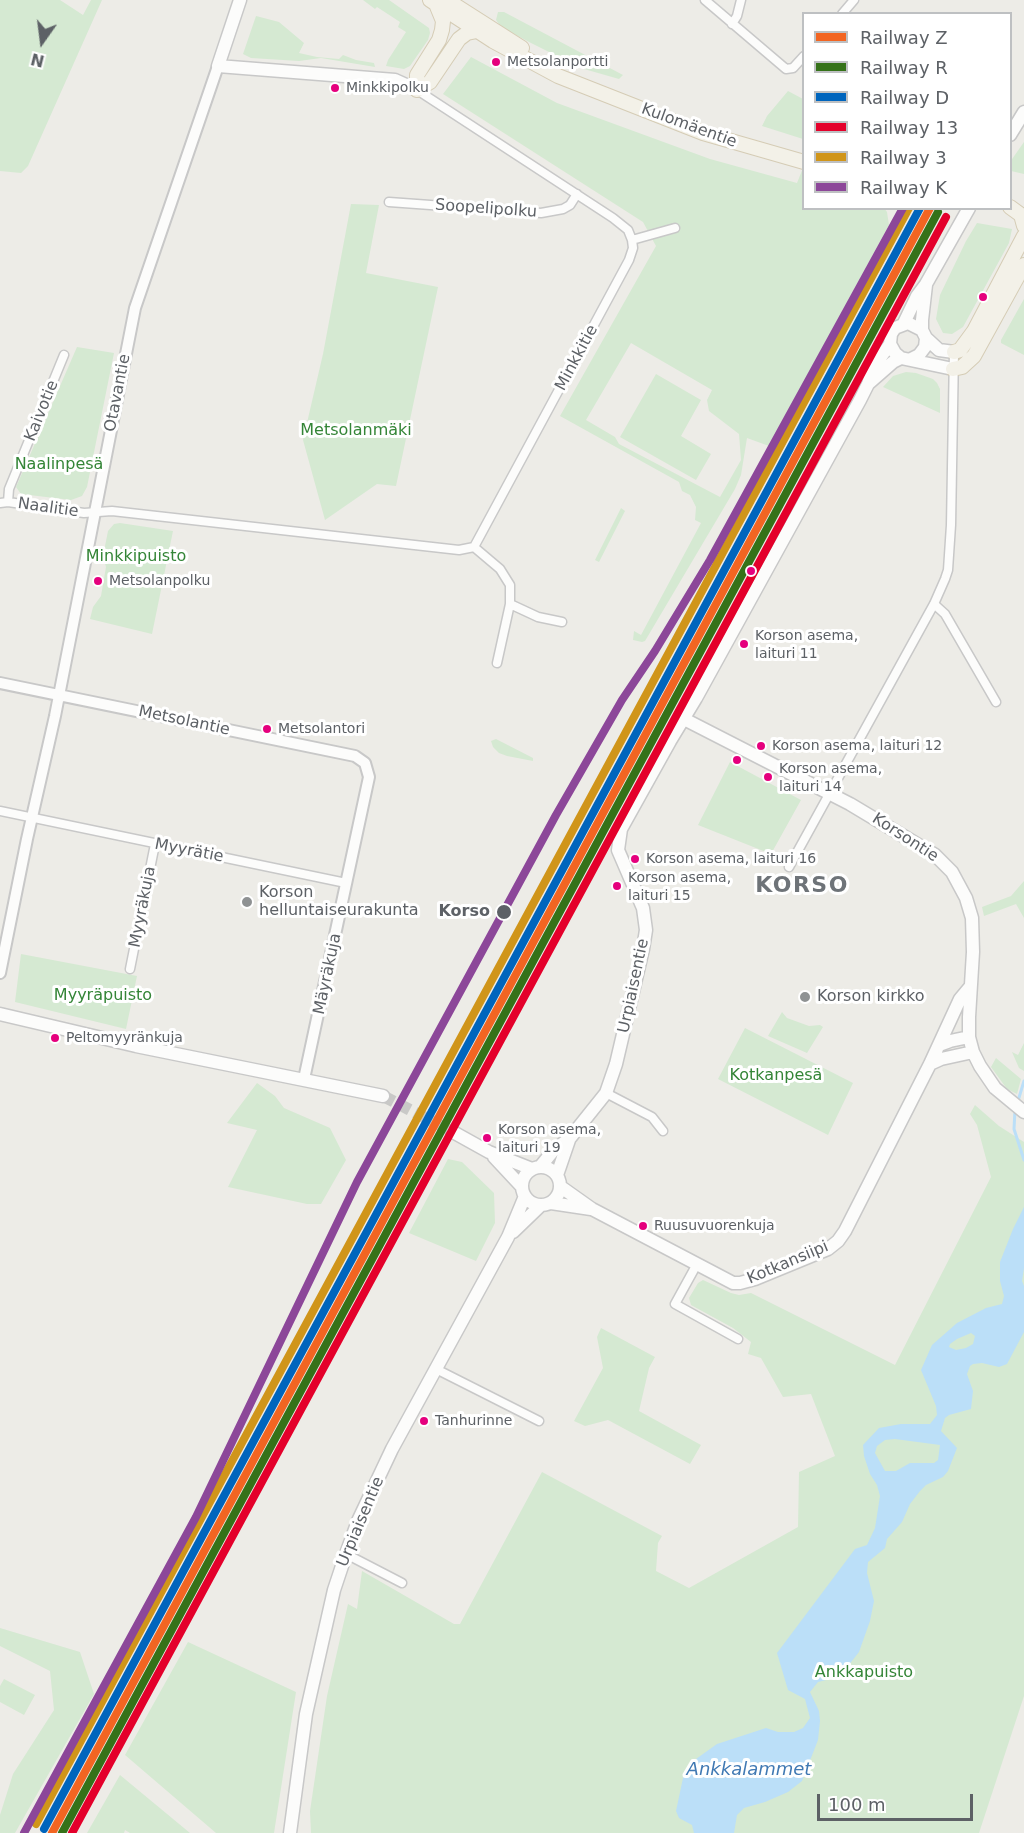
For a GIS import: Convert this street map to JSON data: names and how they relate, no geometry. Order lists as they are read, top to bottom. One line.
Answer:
{"streets":{"main road":["Kulomäentie","Otavantie","Korsontie","Urpiaisentie","Kotkansiipi"],"street":["Soopelipolku","Minkkitie","Kaivotie","Naalitie","Metsolantie","Myyrätie","Myyräkuja","Mäyräkuja"]},"crossings":[["Otavantie","Naalitie"],["Otavantie","Metsolantie"],["Otavantie","Myyrätie"],["Kaivotie","Naalitie"],["Metsolantie","Mäyräkuja"],["Korsontie","Urpiaisentie"],["Korsontie","Kotkansiipi"],["Myyrätie","Myyräkuja"],["Myyrätie","Mäyräkuja"],["Urpiaisentie","Kotkansiipi"]],"districts":["KORSO"],"water":["Ankkalammet"],"parks":["Metsolanmäki","Naalinpesä","Minkkipuisto","Myyräpuisto","Kotkanpesä","Ankkapuisto"],"places":["Metsolanportti","Minkkipolku","Metsolanpolku","Korson asema, laituri 11","Metsolantori","Korson asema, laituri 12","Korson asema, laituri 14","Korson asema, laituri 16","Korson asema, laituri 15","Korson helluntaiseurakunta","Korso","Korson kirkko","Peltomyyränkuja","Korson asema, laituri 19","Ruusuvuorenkuja","Tanhurinne"],"lines":["rail line Z","rail line D","rail line 3","rail line K","rail line R","rail line 13"],"legend":["Railway Z","Railway R","Railway D","Railway 13","Railway 3","Railway K"],"scale_bar":"100 m","north":"bottom"}
